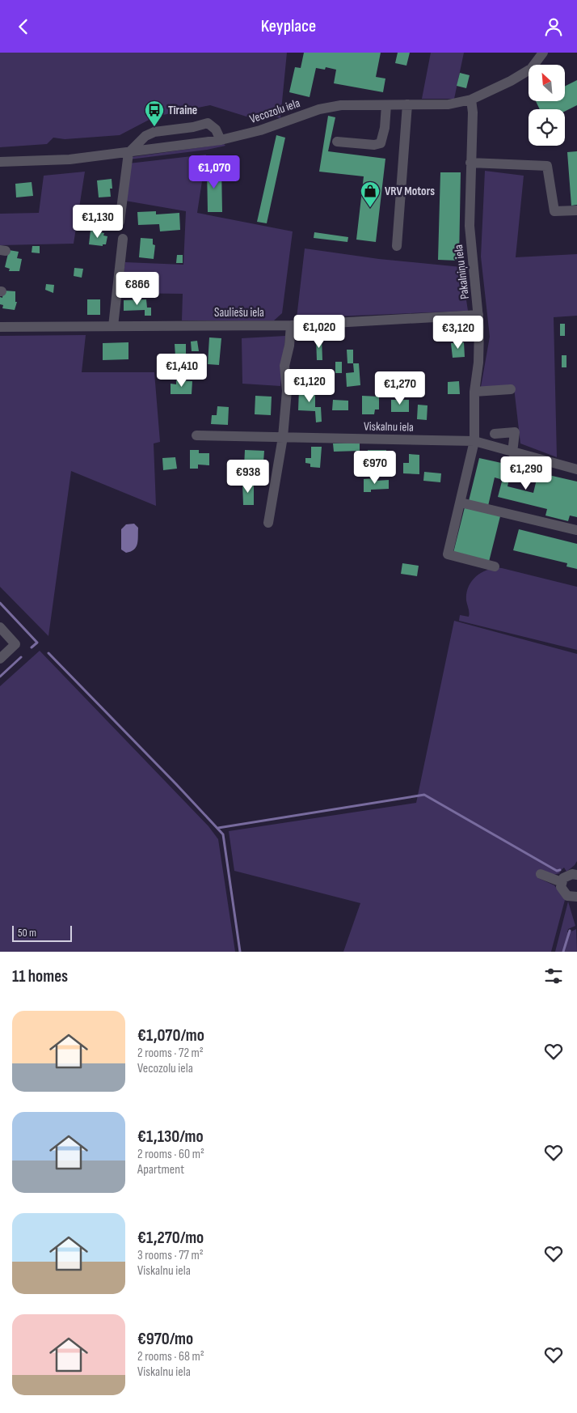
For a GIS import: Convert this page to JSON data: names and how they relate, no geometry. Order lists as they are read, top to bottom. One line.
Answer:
{"streets":{"street":["Vecozolu iela","Pakalniņu iela","Sauliešu iela","Viskalnu iela"]},"crossings":[["Vecozolu iela","Pakalniņu iela"],["Pakalniņu iela","Sauliešu iela"],["Pakalniņu iela","Viskalnu iela"]],"places":{"bus stop":["Tīraine"],"shop":["VRV Motors"]},"scale_bar":"50 m","north":"top left","page":{"header":"Keyplace","price":["€1,070","€1,130","€866","€1,020","€3,120","€1,410","€1,120","€1,270","€970","€1,290","€938"],"scale":"50 m","heading":"11 homes","list":[{"name":"€1,070/mo","note":"2 rooms · 72 m² · Vecozolu iela"},{"name":"€1,130/mo","note":"2 rooms · 60 m² · Apartment"},{"name":"€1,270/mo","note":"3 rooms · 77 m² · Viskalnu iela"},{"name":"€970/mo","note":"2 rooms · 68 m² · Viskalnu iela"}]}}
